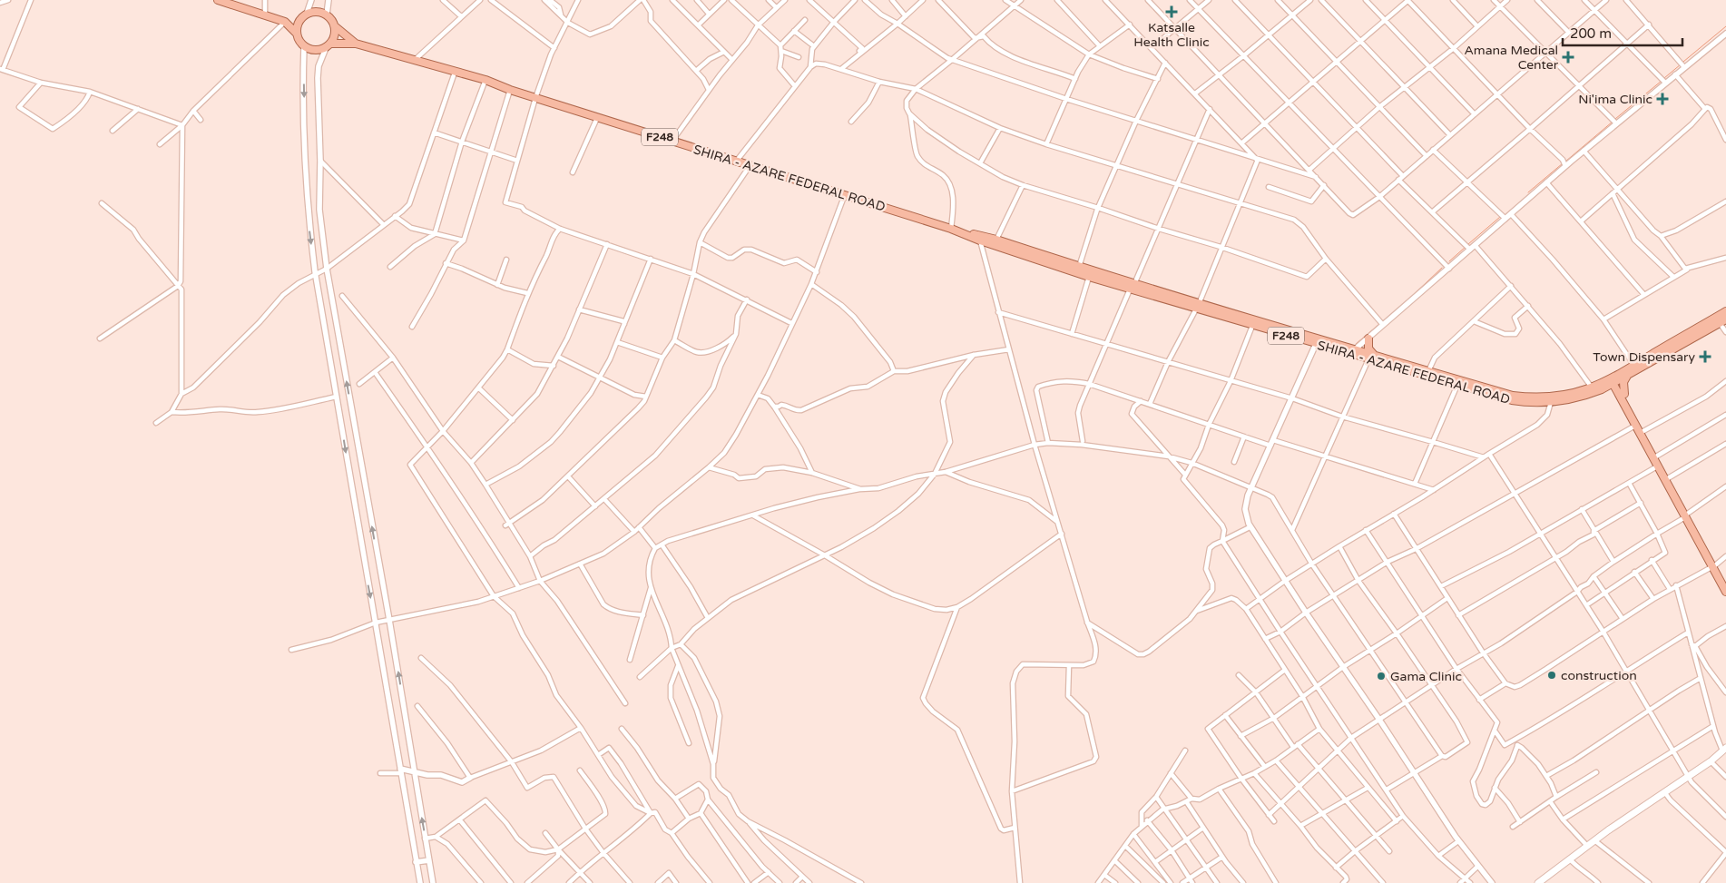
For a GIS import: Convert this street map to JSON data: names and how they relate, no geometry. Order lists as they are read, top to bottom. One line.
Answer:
{"streets":{"main road":["F248","SHIRA - AZARE FEDERAL ROAD"]},"places":{"health":["Katsalle Health Clinic","Amana Medical Center","Ni'ima Clinic","Town Dispensary"],"other":["construction","Gama Clinic"]},"scale_bar":"200 m"}
